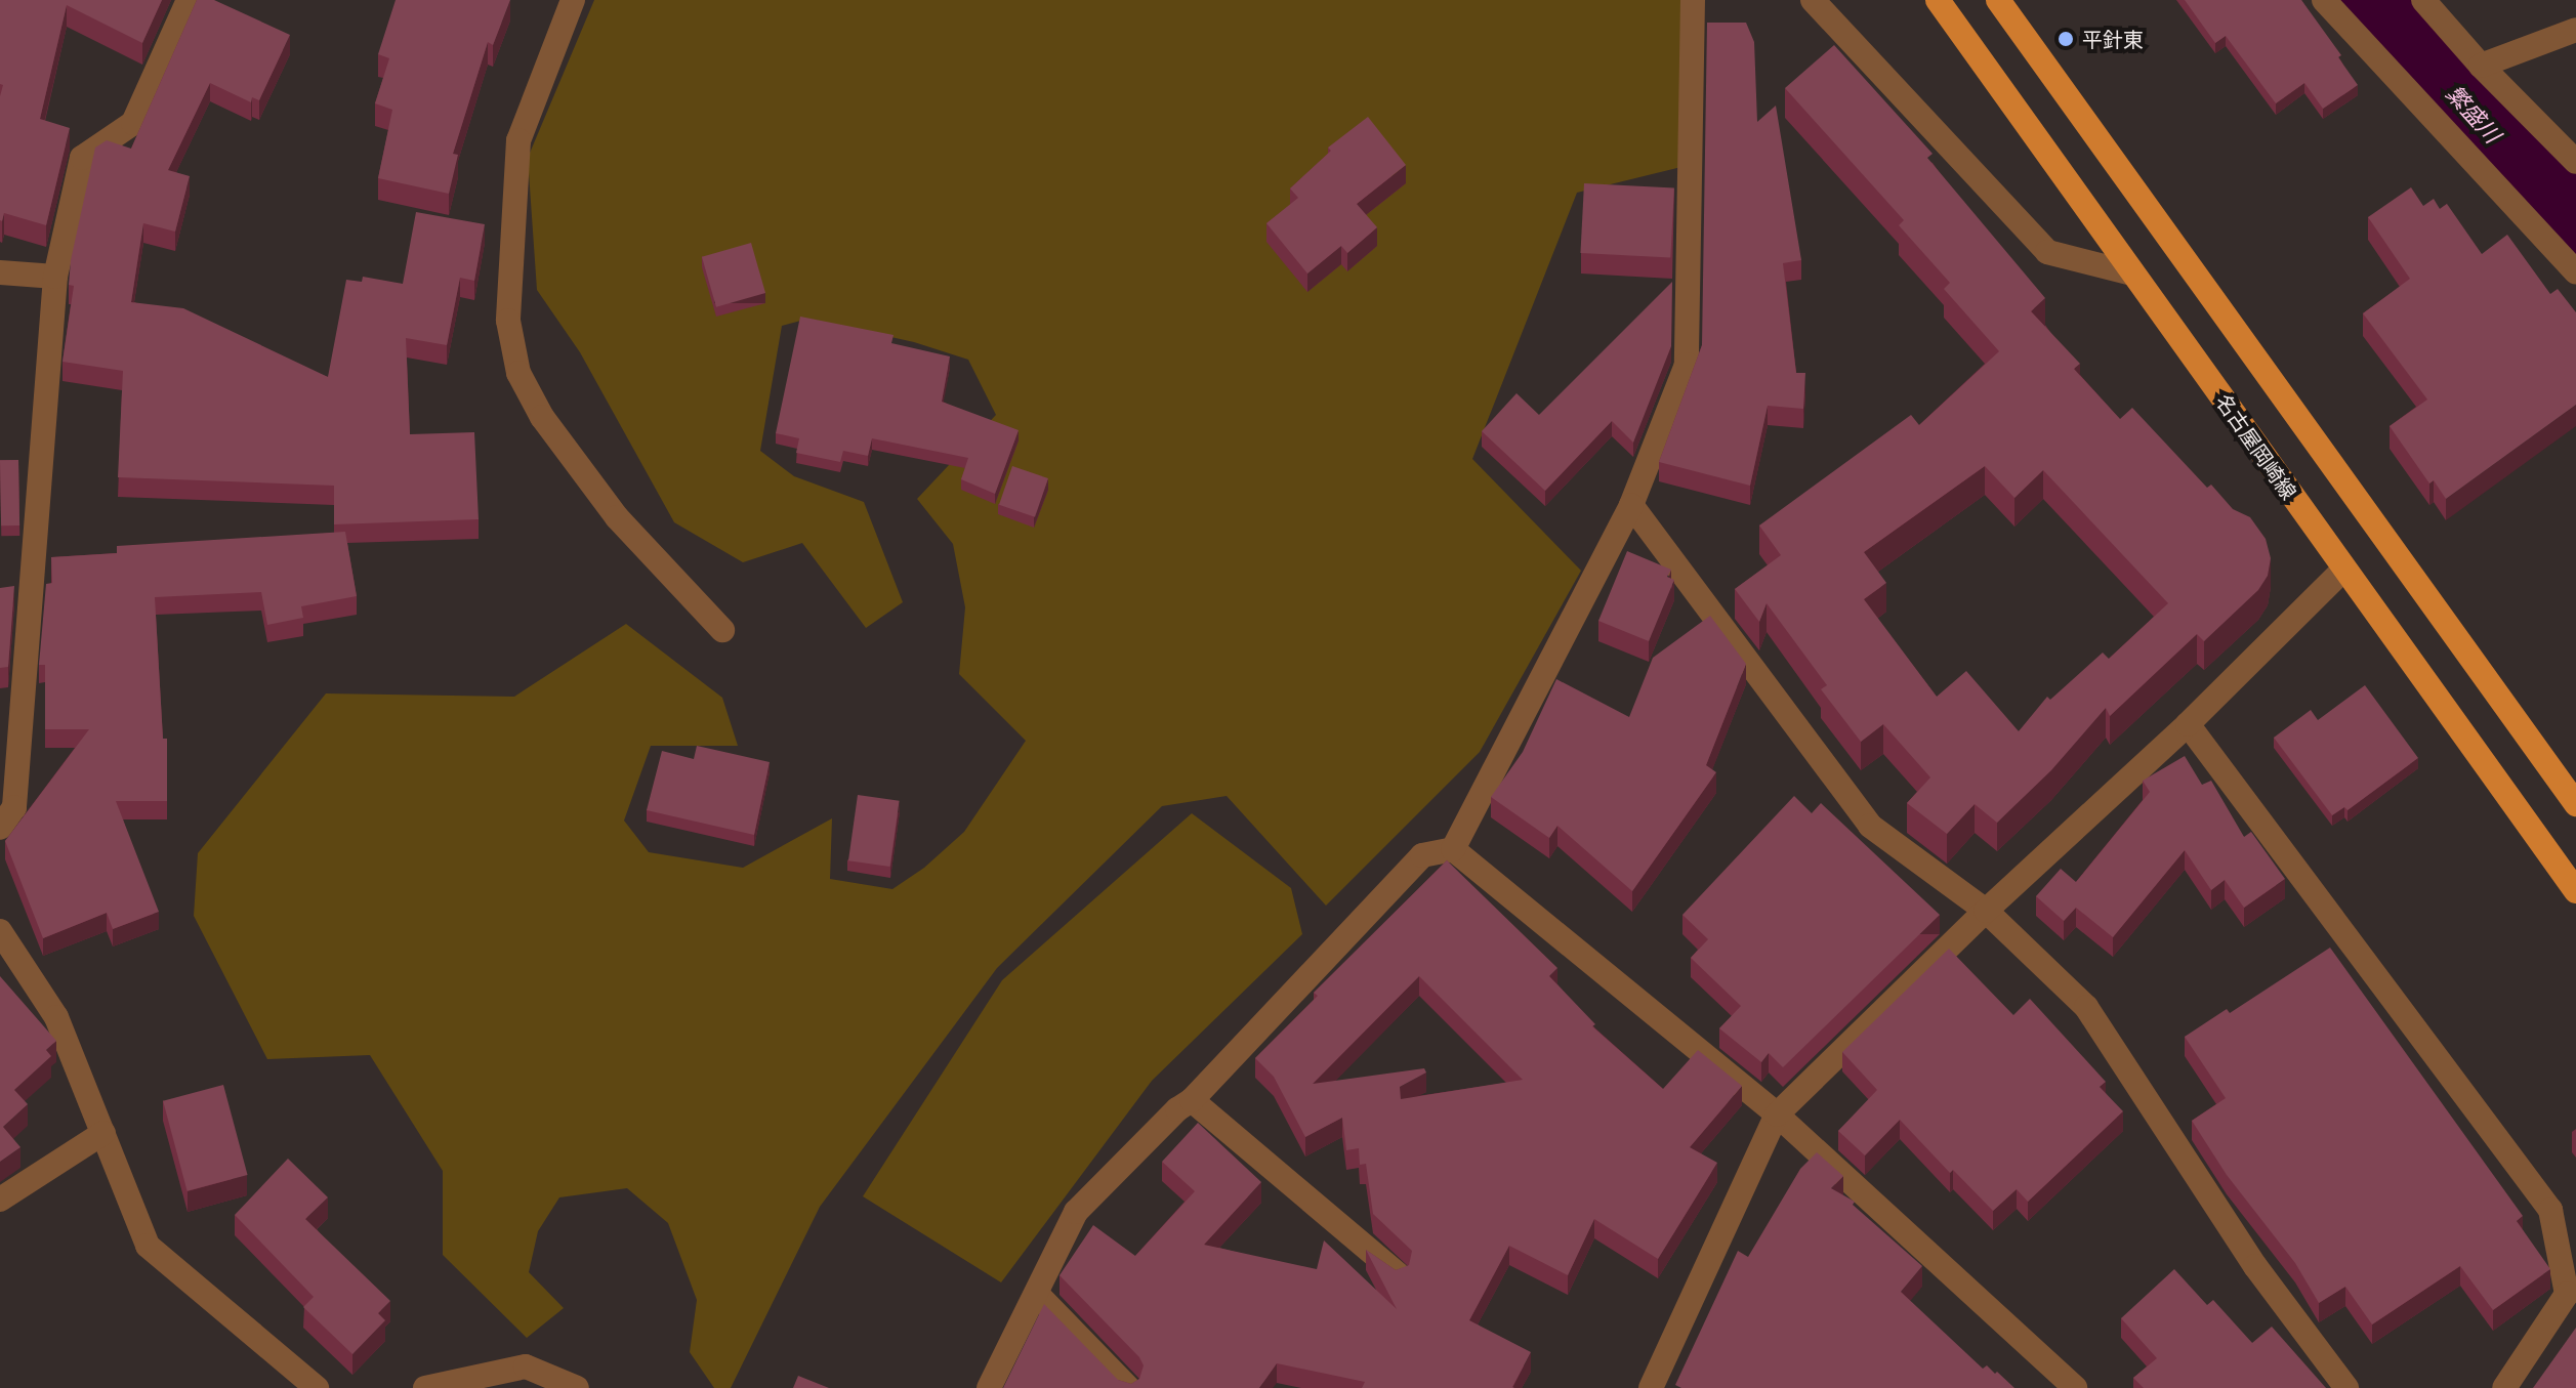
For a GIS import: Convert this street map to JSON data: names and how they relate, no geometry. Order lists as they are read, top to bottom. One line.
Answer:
{"streets":{"main road":["名古屋岡崎線"]},"water":["繁盛川"],"places":["平針東"]}
